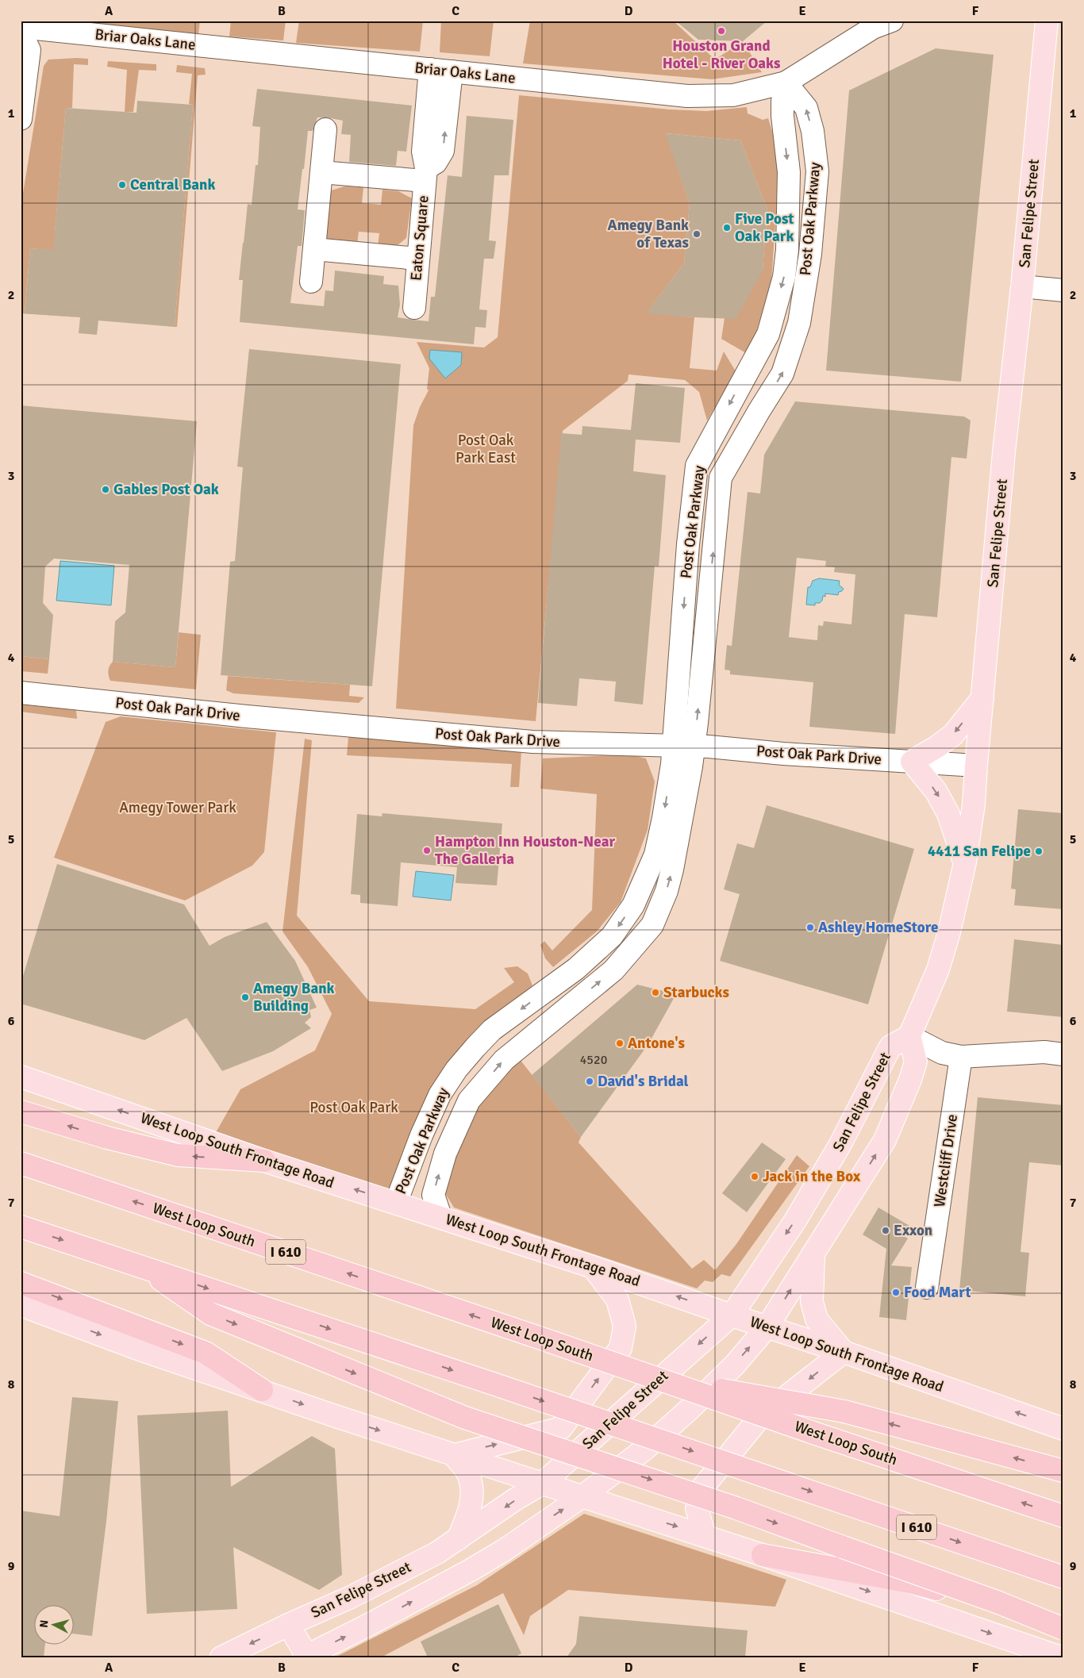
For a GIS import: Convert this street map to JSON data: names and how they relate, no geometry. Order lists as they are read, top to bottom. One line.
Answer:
{"streets":{"highway":["West Loop South","I 610"],"main road":["San Felipe Street","West Loop South Frontage Road"],"street":["Briar Oaks Lane","Post Oak Parkway","Eaton Square","Post Oak Park Drive","Westcliff Drive"]},"crossings":[["Briar Oaks Lane","Post Oak Parkway"],["Briar Oaks Lane","Eaton Square"],["San Felipe Street","Post Oak Park Drive"],["San Felipe Street","West Loop South Frontage Road"],["Post Oak Parkway","Post Oak Park Drive"],["Post Oak Parkway","West Loop South Frontage Road"]],"one_way":["West Loop South Frontage Road"],"parks":["Post Oak Park East","Amegy Tower Park","Post Oak Park"],"places":["Houston Grand Hotel - River Oaks","Central Bank","Five Post Oak Park","Amegy Bank of Texas","Gables Post Oak","Hampton Inn Houston-Near The Galleria","4411 San Felipe","Ashley HomeStore","Starbucks","Amegy Bank Building","Antone's","David's Bridal","Jack in the Box","Exxon","Food Mart"],"house_numbers":["4520"],"north":"left","grid":{"columns":["A","B","C","D","E","F"],"rows":["1","2","3","4","5","6","7","8","9"]}}
